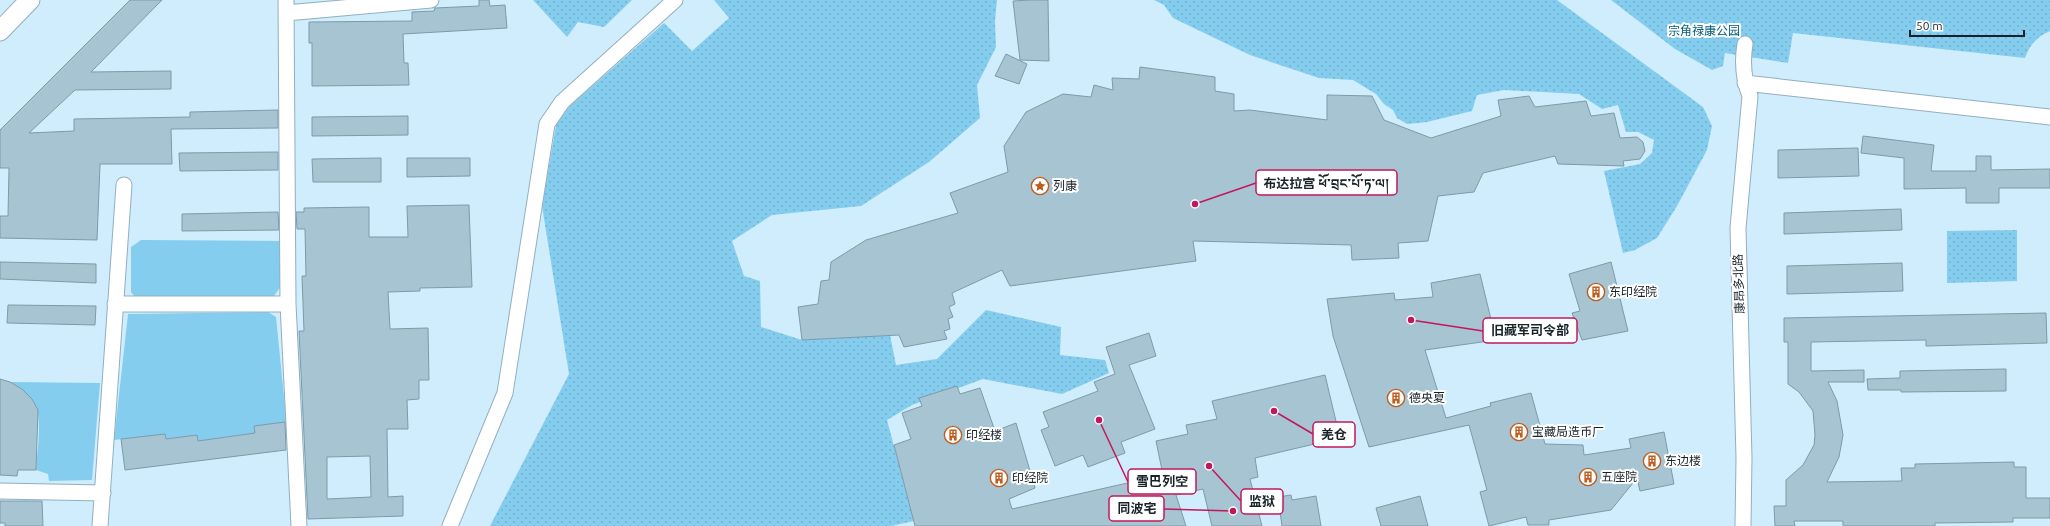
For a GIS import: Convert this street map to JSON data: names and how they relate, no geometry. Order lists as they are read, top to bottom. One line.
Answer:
{"streets":{"street":["康昂多北路"]},"parks":["宗角禄康公园"],"places":{"place":["列康"],"other":["布达拉宫 ཕོ་བྲང་པོ་ཏ་ལ།","旧藏军司令部","羌仓","雪巴列空","监狱","同波宅"],"building":["东印经院","德央夏","宝藏局造币厂","印经楼","东边楼","五座院","印经院"]},"scale_bar":"50 m"}
